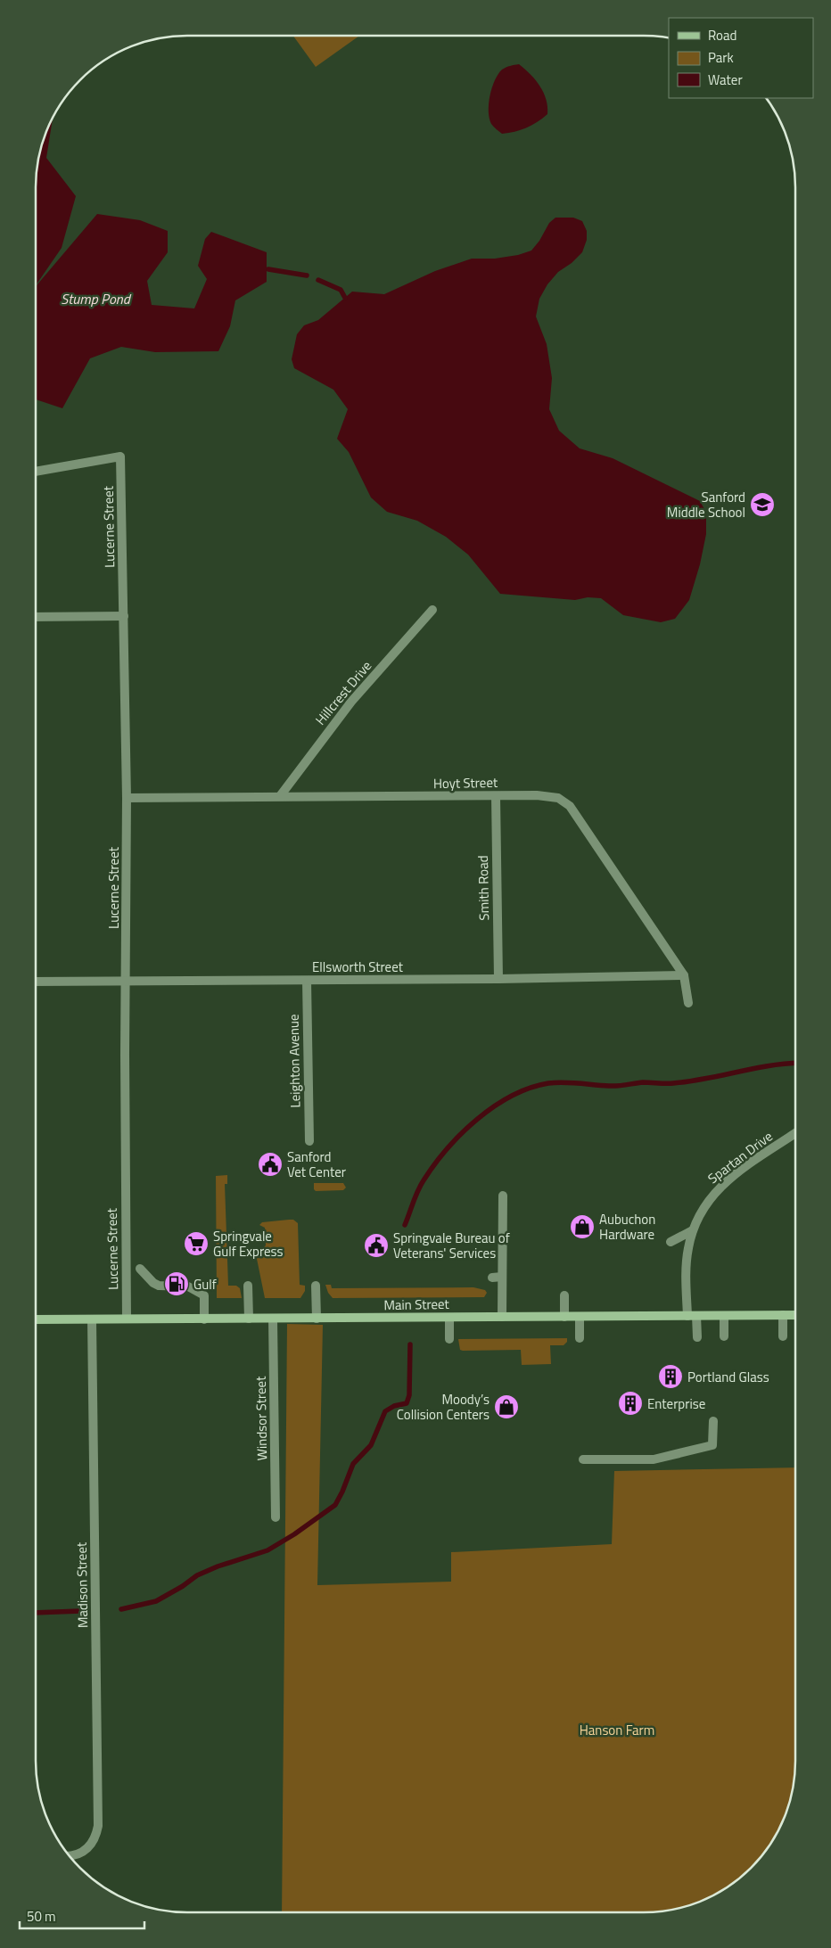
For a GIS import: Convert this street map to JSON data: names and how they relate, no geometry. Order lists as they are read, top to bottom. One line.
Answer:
{"streets":{"main road":["Main Street"],"street":["Lucerne Street","Hillcrest Drive","Hoyt Street","Smith Road","Ellsworth Street","Leighton Avenue","Spartan Drive","Windsor Street","Madison Street"]},"crossings":[["Lucerne Street","Hoyt Street"],["Lucerne Street","Ellsworth Street"],["Lucerne Street","Main Street"],["Hillcrest Drive","Hoyt Street"],["Hoyt Street","Smith Road"],["Hoyt Street","Ellsworth Street"],["Smith Road","Ellsworth Street"],["Ellsworth Street","Leighton Avenue"],["Spartan Drive","Main Street"],["Main Street","Windsor Street"],["Main Street","Madison Street"]],"water":["Stump Pond"],"parks":["Hanson Farm"],"places":{"school or university":["Sanford Middle School"],"public building":["Sanford Vet Center","Springvale Bureau of Veterans' Services"],"shop":["Aubuchon Hardware","Moody’s Collision Centers"],"supermarket":["Springvale Gulf Express"],"fuel station":["Gulf"],"building":["Portland Glass","Enterprise"]},"legend":["Road","Park","Water"],"scale_bar":"50 m"}
